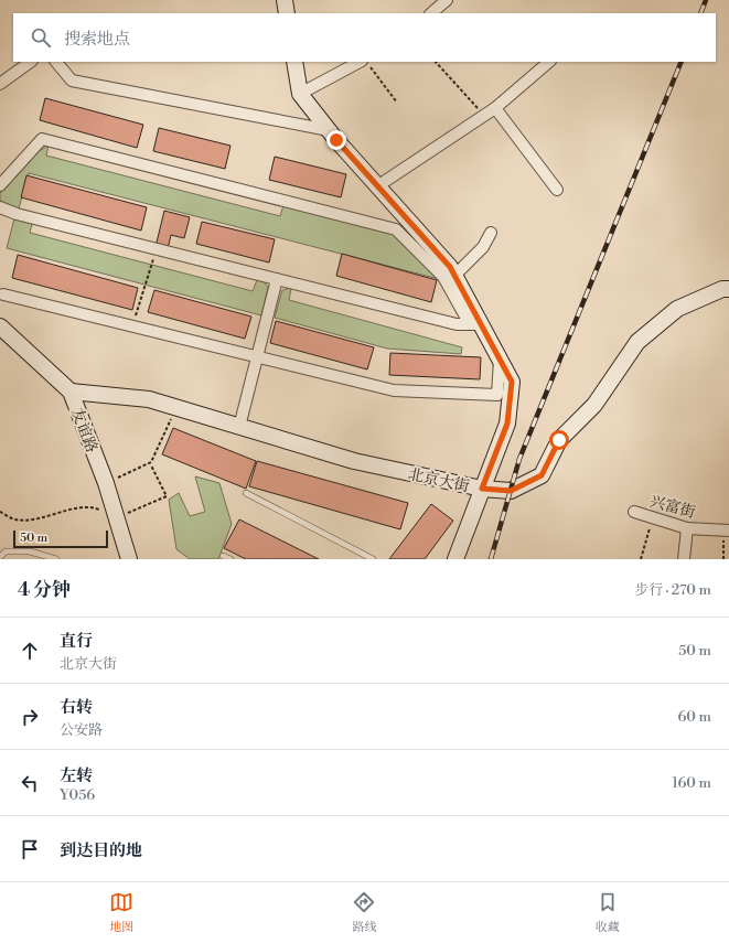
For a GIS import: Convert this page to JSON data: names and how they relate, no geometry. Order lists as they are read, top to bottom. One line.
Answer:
{"streets":{"street":["友谊路","北京大街","兴富街"]},"crossings":[["友谊路","北京大街"]],"scale_bar":"50 m","page":{"search":"搜索地点","scale":"50 m","heading":["4 分钟","步行 · 270 m"],"list":[["直行","北京大街","50 m"],["右转","公安路","60 m"],["左转","Y056","160 m"],"到达目的地"],"nav":["地图","路线","收藏"]}}
